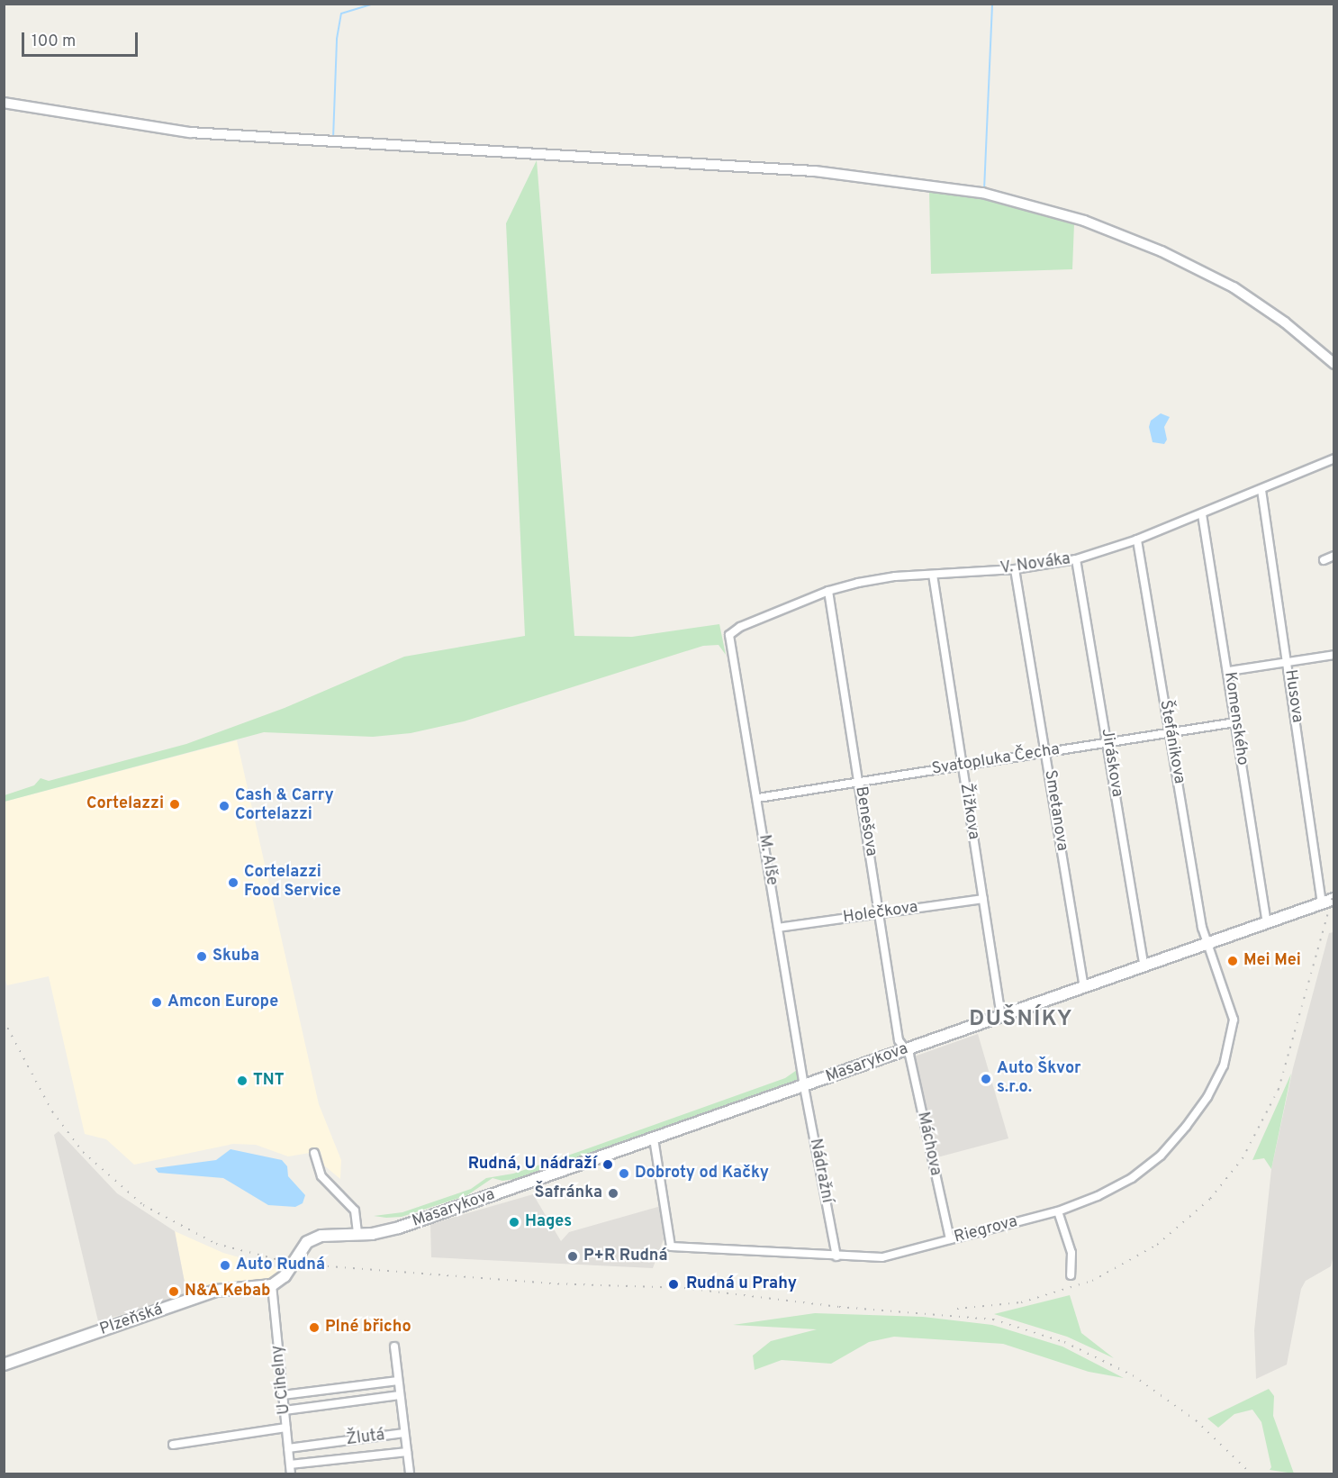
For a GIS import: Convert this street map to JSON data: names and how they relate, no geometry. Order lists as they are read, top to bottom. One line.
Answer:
{"streets":{"main road":["Masarykova","Plzeňská"],"street":["V. Nováka","Husova","Komenského","Štefánikova","Svatopluka Čecha","Jiráskova","Smetanova","Žižkova","Benešova","M. Alše","Holečkova","Máchova","Nádražní","Riegrova","U Cihelny","Žlutá"]},"crossings":[["V. Nováka","Husova"],["V. Nováka","Komenského"],["V. Nováka","Štefánikova"],["V. Nováka","Jiráskova"],["V. Nováka","Smetanova"],["V. Nováka","Žižkova"],["V. Nováka","Benešova"],["V. Nováka","M. Alše"],["Husova","Masarykova"],["Komenského","Svatopluka Čecha"],["Komenského","Masarykova"],["Štefánikova","Svatopluka Čecha"],["Štefánikova","Masarykova"],["Štefánikova","Riegrova"],["Svatopluka Čecha","Jiráskova"],["Svatopluka Čecha","Smetanova"],["Svatopluka Čecha","Žižkova"],["Svatopluka Čecha","Benešova"],["Svatopluka Čecha","M. Alše"],["Jiráskova","Masarykova"],["Smetanova","Masarykova"],["Žižkova","Holečkova"],["Žižkova","Masarykova"],["Benešova","Holečkova"],["Benešova","Masarykova"],["Benešova","Máchova"],["M. Alše","Holečkova"],["M. Alše","Masarykova"],["M. Alše","Nádražní"],["Masarykova","Máchova"],["Masarykova","Nádražní"],["Masarykova","Riegrova"],["Máchova","Riegrova"],["Nádražní","Riegrova"],["Plzeňská","U Cihelny"],["U Cihelny","Žlutá"]],"districts":["DUŠNÍKY"],"places":["Cortelazzi","Cash & Carry Cortelazzi","Cortelazzi Food Service","Skuba","Mei Mei","Amcon Europe","Auto Škvor s.r.o.","TNT","Rudná, U nádraží","Dobroty od Kačky","Šafránka","Hages","P+R Rudná","Auto Rudná","Rudná u Prahy","N&A Kebab","Plné břicho"],"scale_bar":"100 m"}
